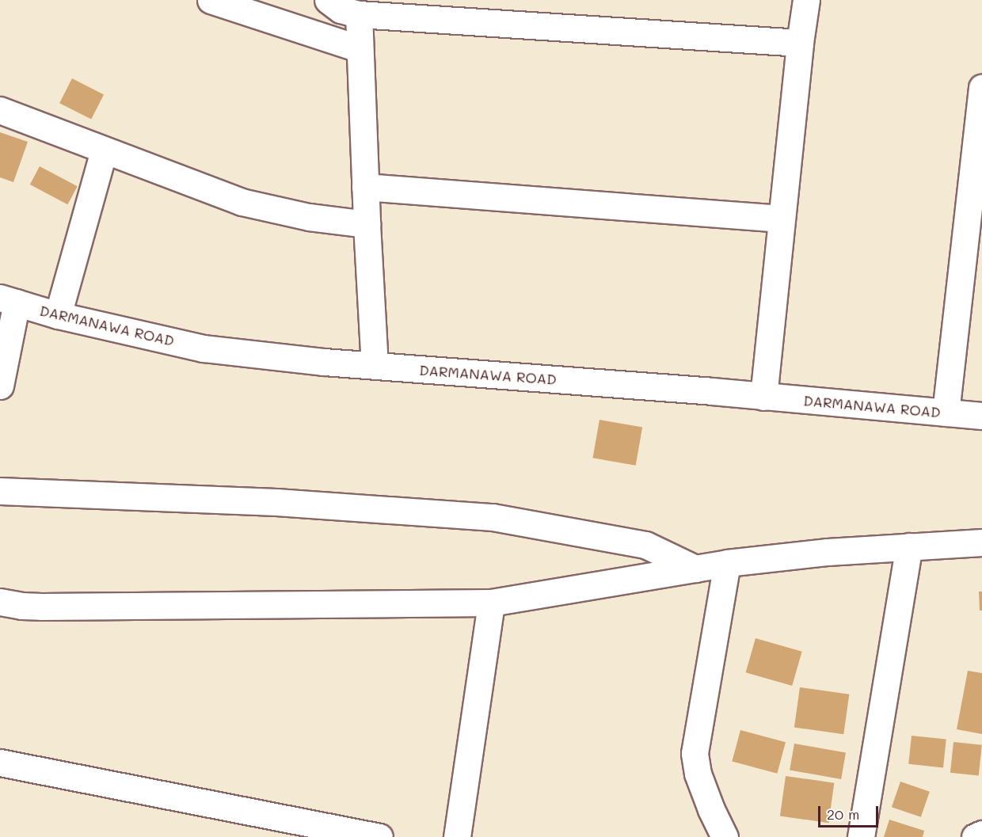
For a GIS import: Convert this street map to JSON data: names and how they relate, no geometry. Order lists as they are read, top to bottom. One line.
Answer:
{"streets":{"street":["DARMANAWA ROAD"]},"scale_bar":"20 m"}
